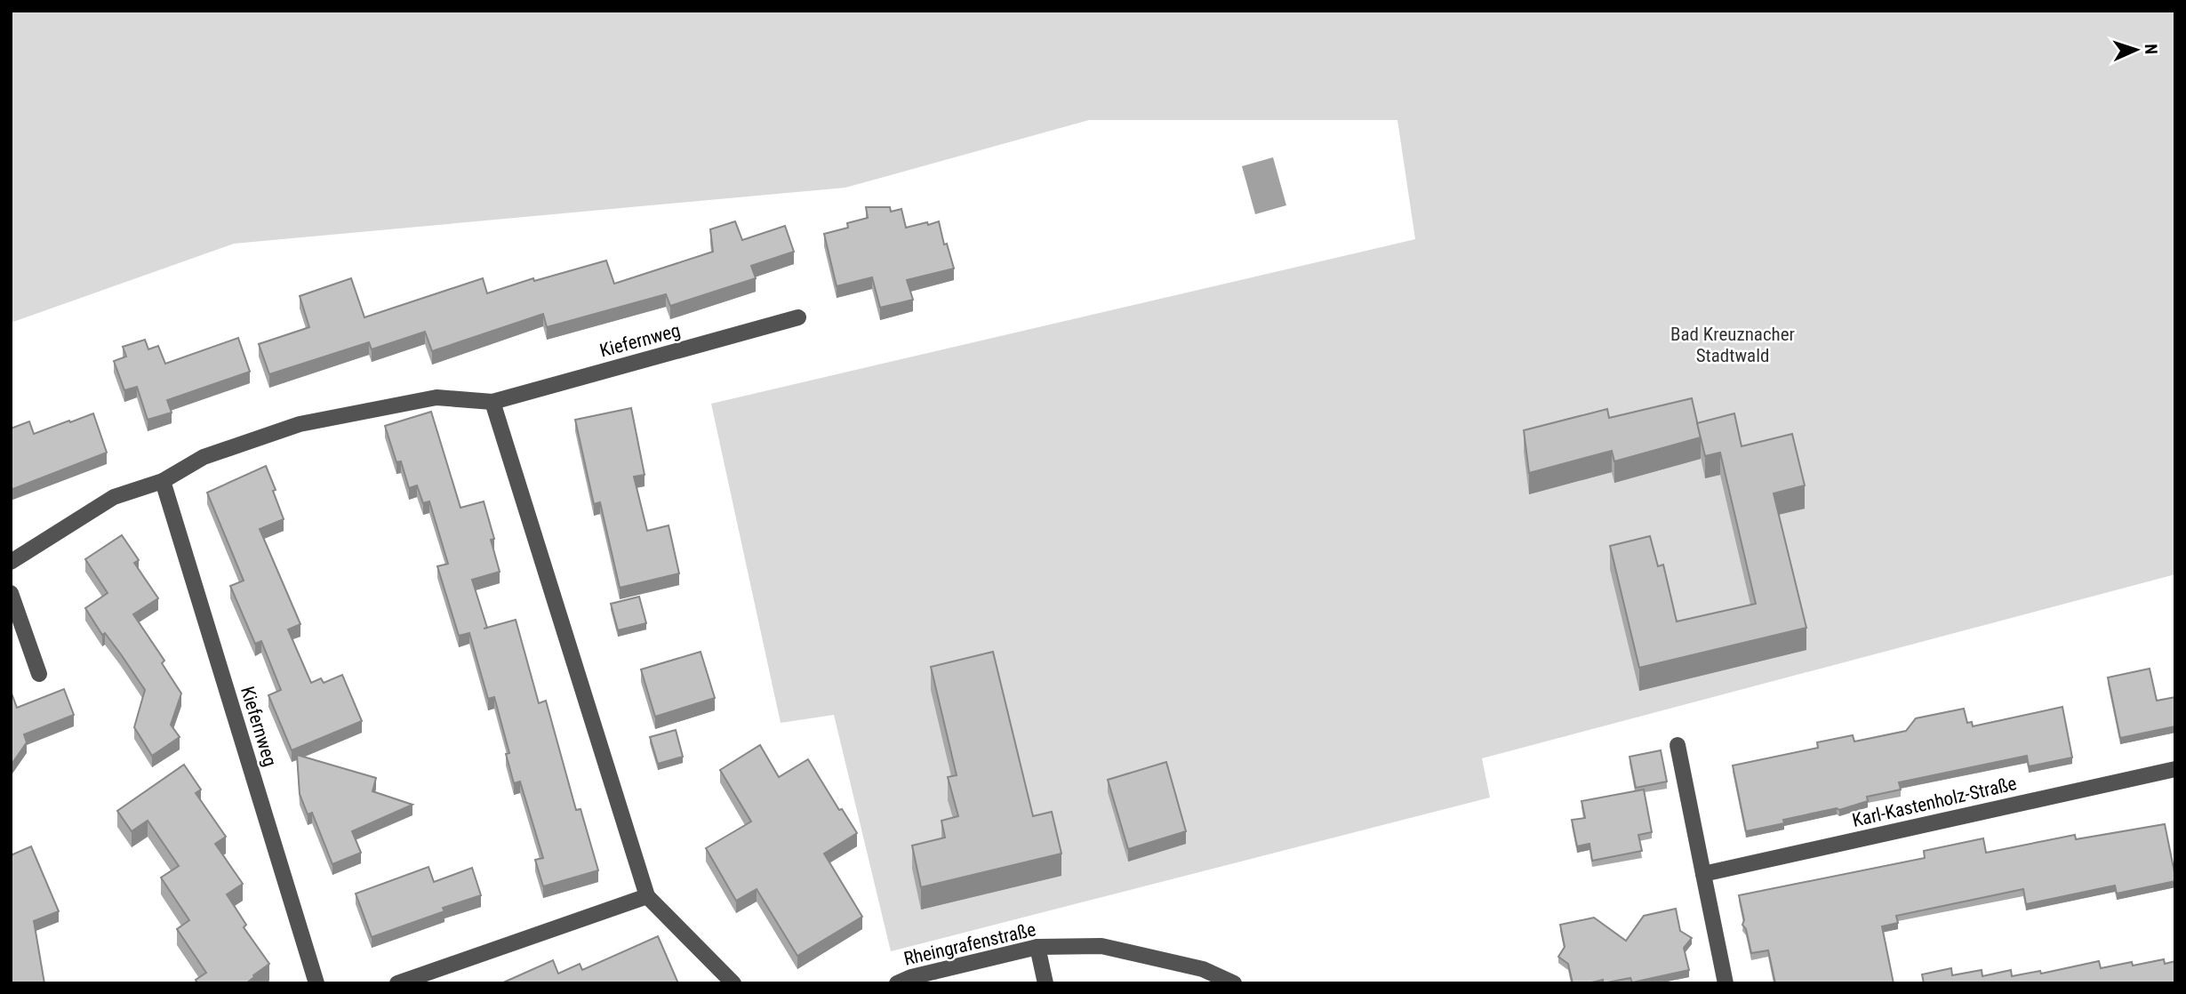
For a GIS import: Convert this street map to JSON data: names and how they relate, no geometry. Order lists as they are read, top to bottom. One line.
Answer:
{"streets":{"street":["Kiefernweg","Karl-Kastenholz-Straße","Rheingrafenstraße"]},"parks":["Bad Kreuznacher Stadtwald"],"north":"right"}
